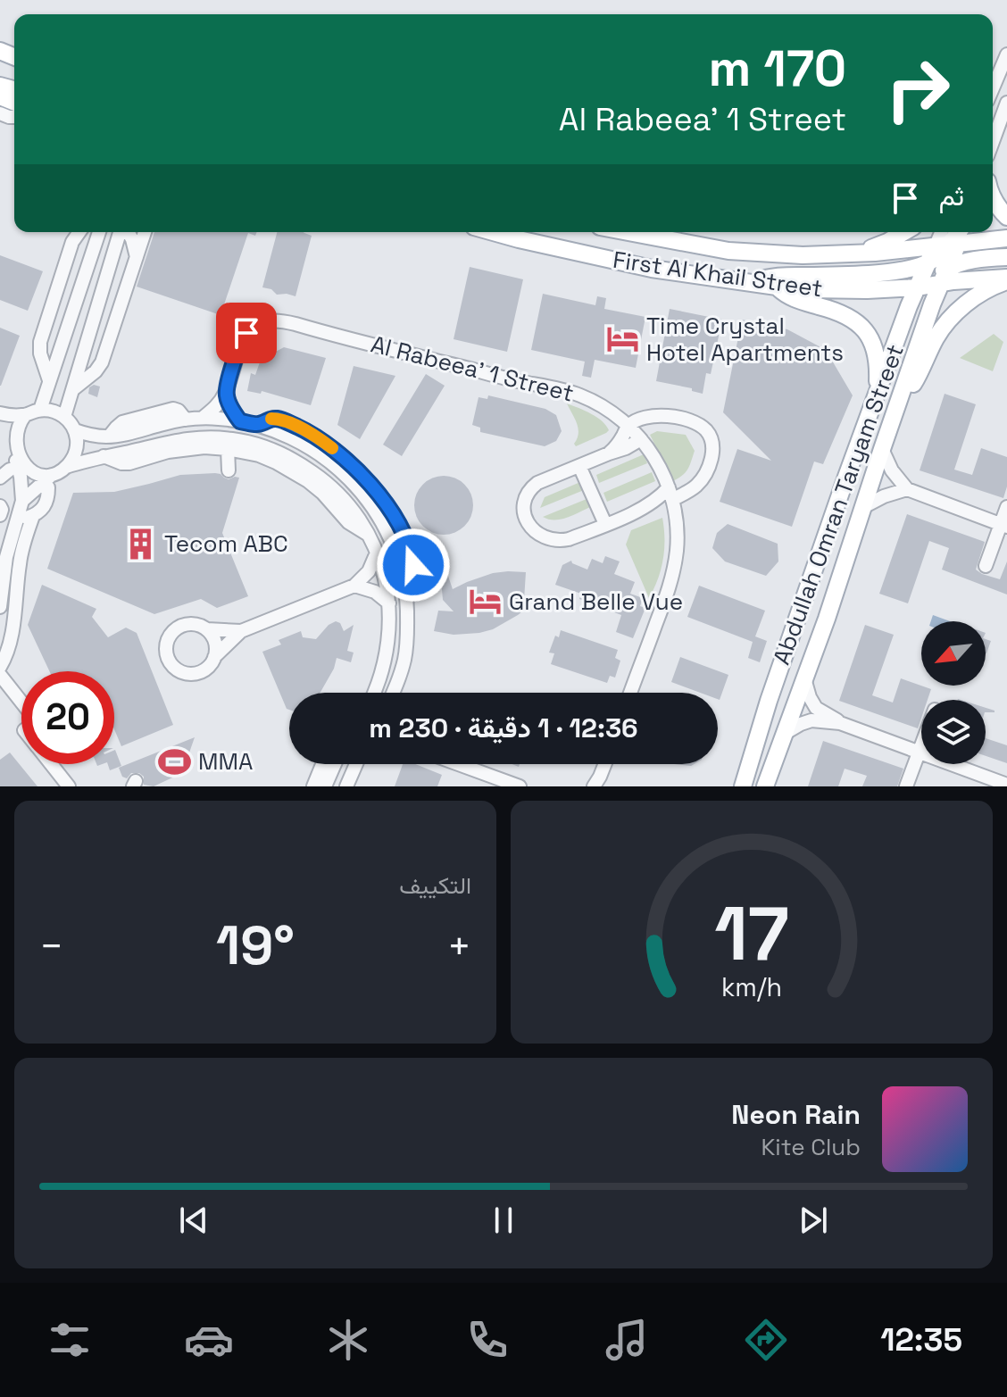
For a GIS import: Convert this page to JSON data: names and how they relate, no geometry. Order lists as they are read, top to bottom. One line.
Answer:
{"streets":{"main road":["First Al Khail Street","Abdullah Omran Taryam Street"],"street":["Al Rabeea' 1 Street"]},"crossings":[["First Al Khail Street","Abdullah Omran Taryam Street"]],"places":{"hotel":["Time Crystal Hotel Apartments","Grand Belle Vue"],"building":["Tecom ABC"],"sports":["MMA"]},"north":"bottom left","page":{"turn":["170 m","Al Rabeea' 1 Street"],"then":"ثم","limit":"20","trip":"12:36 · 1 دقيقة · 230 m","tile":"التكييف","heat":["−","19°","+"],"song":["Neon Rain","Kite Club"],"tabs":"12:35","gauge":["17","km/h"]}}
